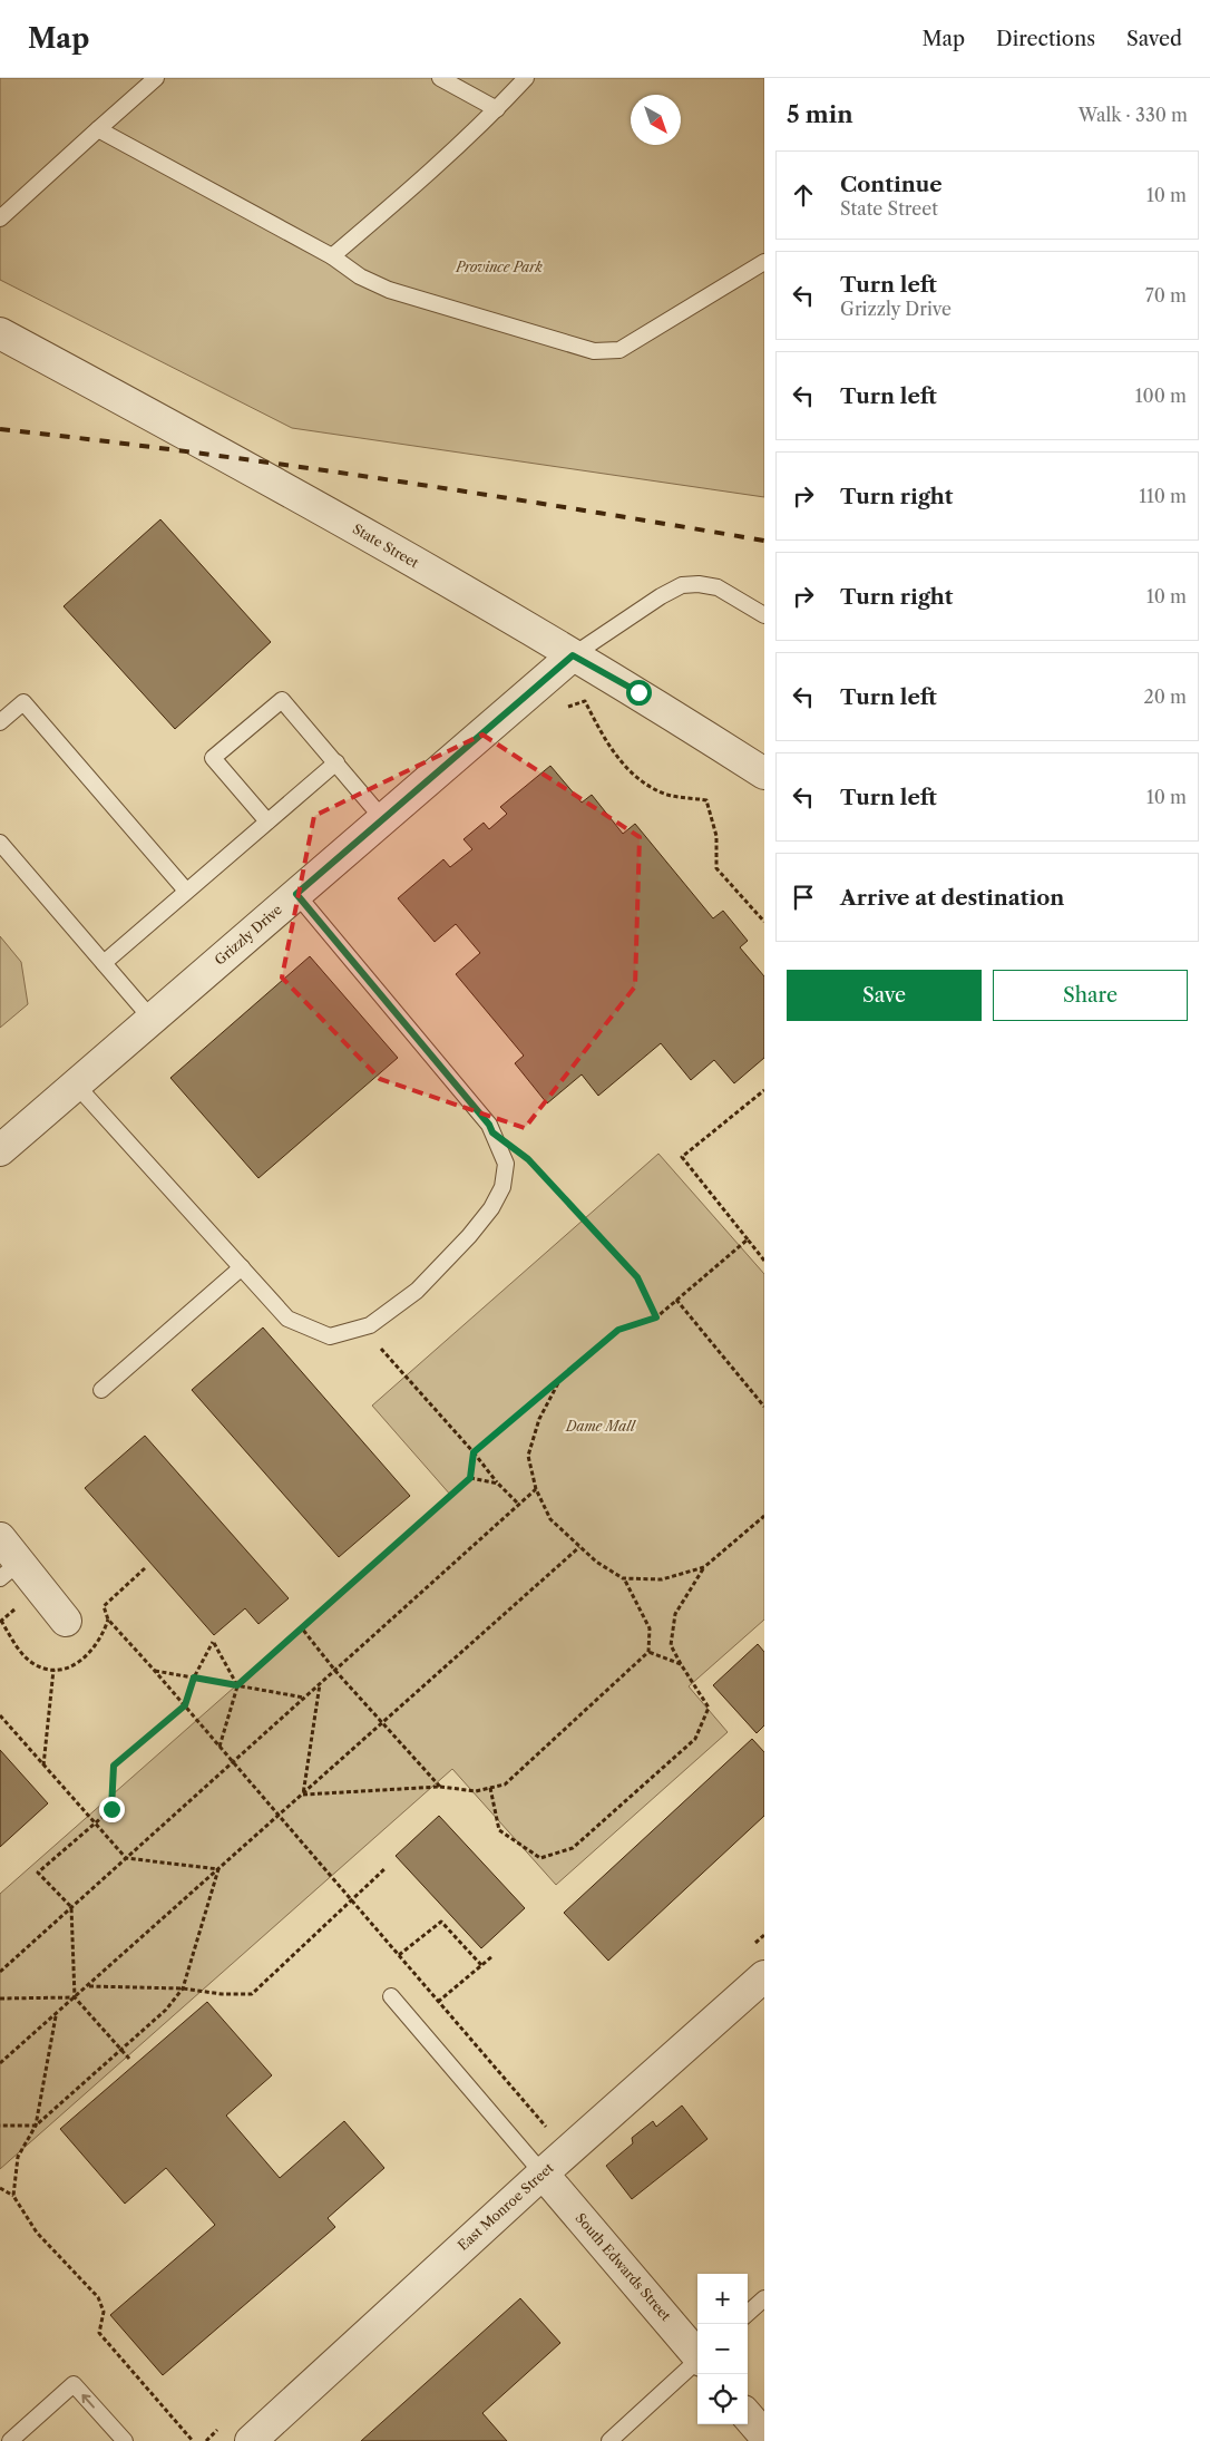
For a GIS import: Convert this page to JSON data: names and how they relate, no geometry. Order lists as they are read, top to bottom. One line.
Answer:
{"streets":{"street":["State Street","Grizzly Drive","East Monroe Street","South Edwards Street"]},"crossings":[["State Street","Grizzly Drive"],["East Monroe Street","South Edwards Street"]],"parks":["Province Park","Dame Mall"],"north":"bottom right","page":{"header":"Map","nav":["Map","Directions","Saved"],"heading":["5 min","Walk · 330 m"],"list":[["Continue","State Street","10 m"],["Turn left","Grizzly Drive","70 m"],["Turn left","100 m"],["Turn right","110 m"],["Turn right","10 m"],["Turn left","20 m"],["Turn left","10 m"],"Arrive at destination"],"buttons":["Save","Share"],"map_buttons":["+","−"]}}
